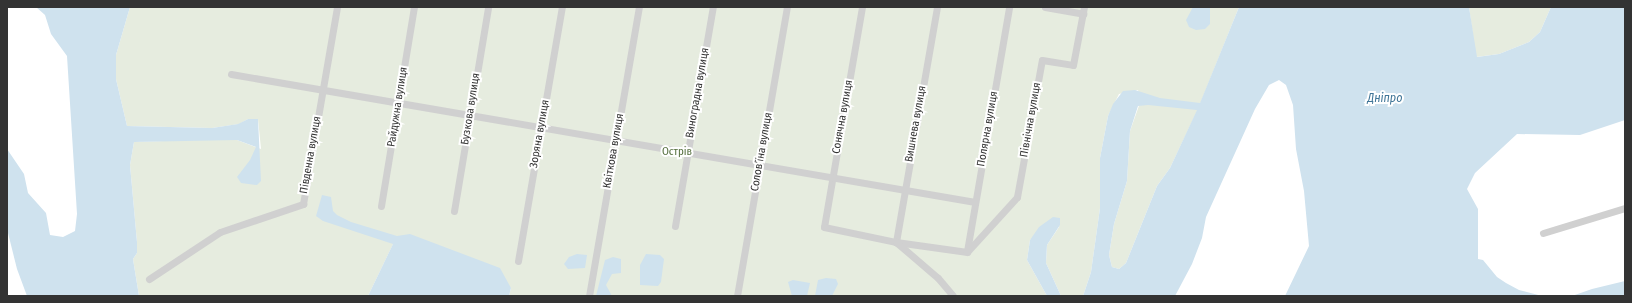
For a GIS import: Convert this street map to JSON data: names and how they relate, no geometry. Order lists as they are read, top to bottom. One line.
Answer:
{"streets":{"street":["Виноградна вулиця","Райдужна вулиця","Бузкова вулиця","Сонячна вулиця","Північна вулиця","Вишнева вулиця","Полярна вулиця","Зоряна вулиця","Квіткова вулиця","Соловʼїна вулиця","Південна вулиця"]},"crossings":[["Сонячна вулиця","Вишнева вулиця"],["Північна вулиця","Полярна вулиця"]],"water":["Дніпро"],"parks":["Острів"]}
